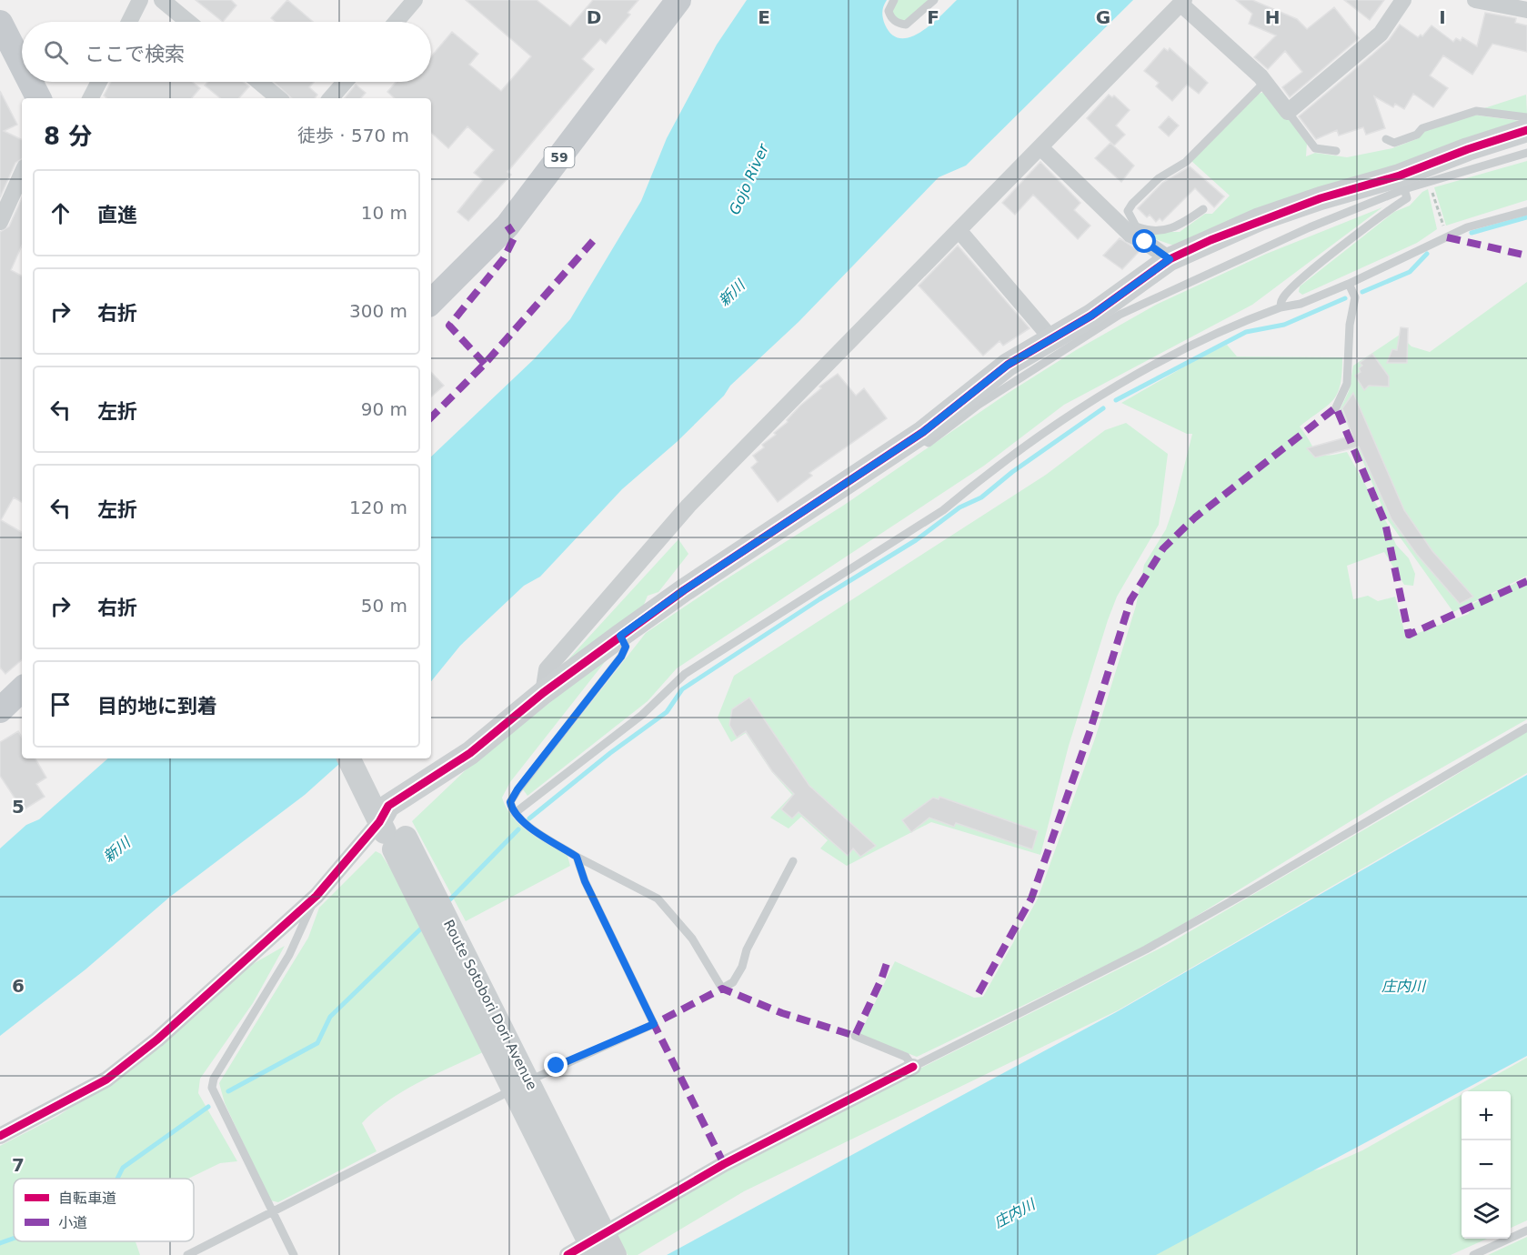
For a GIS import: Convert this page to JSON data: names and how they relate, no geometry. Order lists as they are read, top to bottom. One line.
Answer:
{"streets":{"main road":["59"],"street":["Route Sotobori Dori Avenue"]},"water":["Gojo River","新川","庄内川"],"legend":["自転車道","小道"],"page":{"search":"ここで検索","heading":["8 分","徒歩 · 570 m"],"list":[["直進","10 m"],["右折","300 m"],["左折","90 m"],["左折","120 m"],["右折","50 m"],"目的地に到着"],"map_buttons":["+","−"]},"grid":{"columns":["D","E","F","G","H","I"],"rows":["5","6","7"]}}
